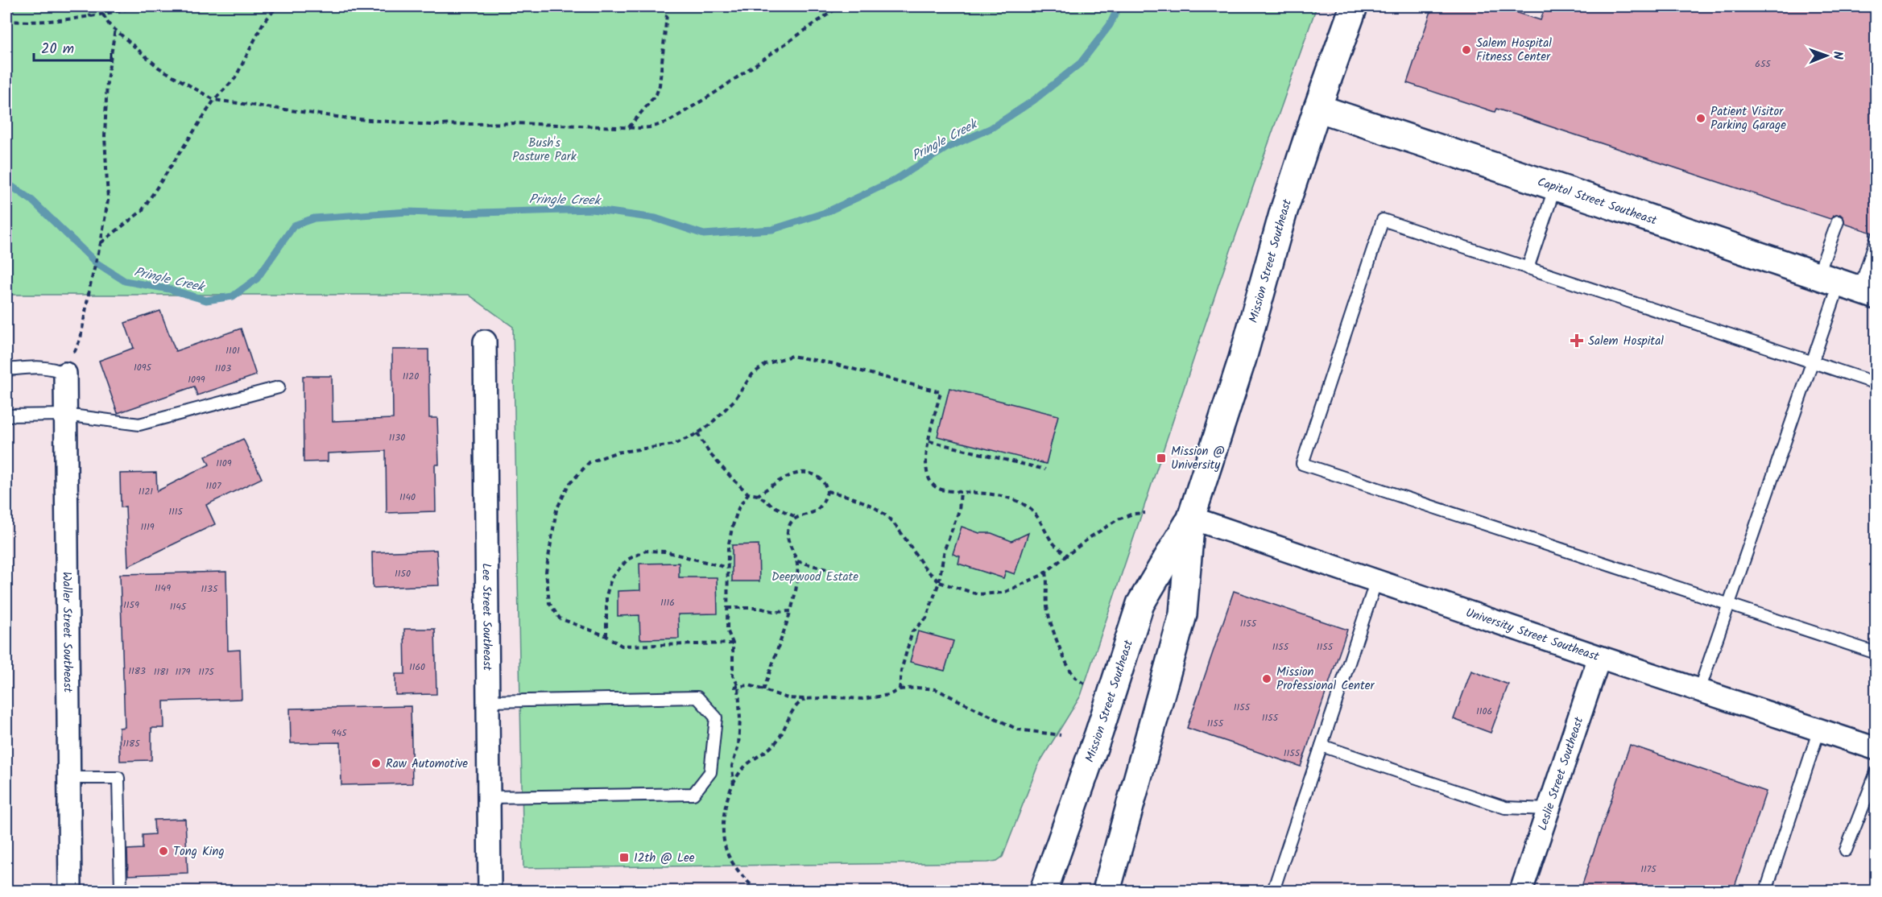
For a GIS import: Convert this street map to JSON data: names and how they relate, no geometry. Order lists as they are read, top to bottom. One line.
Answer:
{"streets":{"main road":["Capitol Street Southeast","Mission Street Southeast"],"street":["Lee Street Southeast","Waller Street Southeast","University Street Southeast","Leslie Street Southeast"]},"crossings":[["Capitol Street Southeast","Mission Street Southeast"],["Mission Street Southeast","University Street Southeast"],["University Street Southeast","Leslie Street Southeast"]],"water":["Pringle Creek"],"parks":["Bush's Pasture Park","Deepwood Estate"],"places":{"other":["Salem Hospital Fitness Center","Patient Visitor Parking Garage","Mission Professional Center","Raw Automotive","Tong King"],"health":["Salem Hospital"],"transit":["Mission @ University","12th @ Lee"]},"house_numbers":["655","1101","1095","1103","1120","1099","1130","1109","1107","1121","1140","1115","1119","1150","1149","1135","1116","1159","1145","1155","1155","1155","1160","1183","1181","1179","1175","1155","1106","1155","1155","945","1185","1155","1175"],"scale_bar":"20 m","north":"right"}
